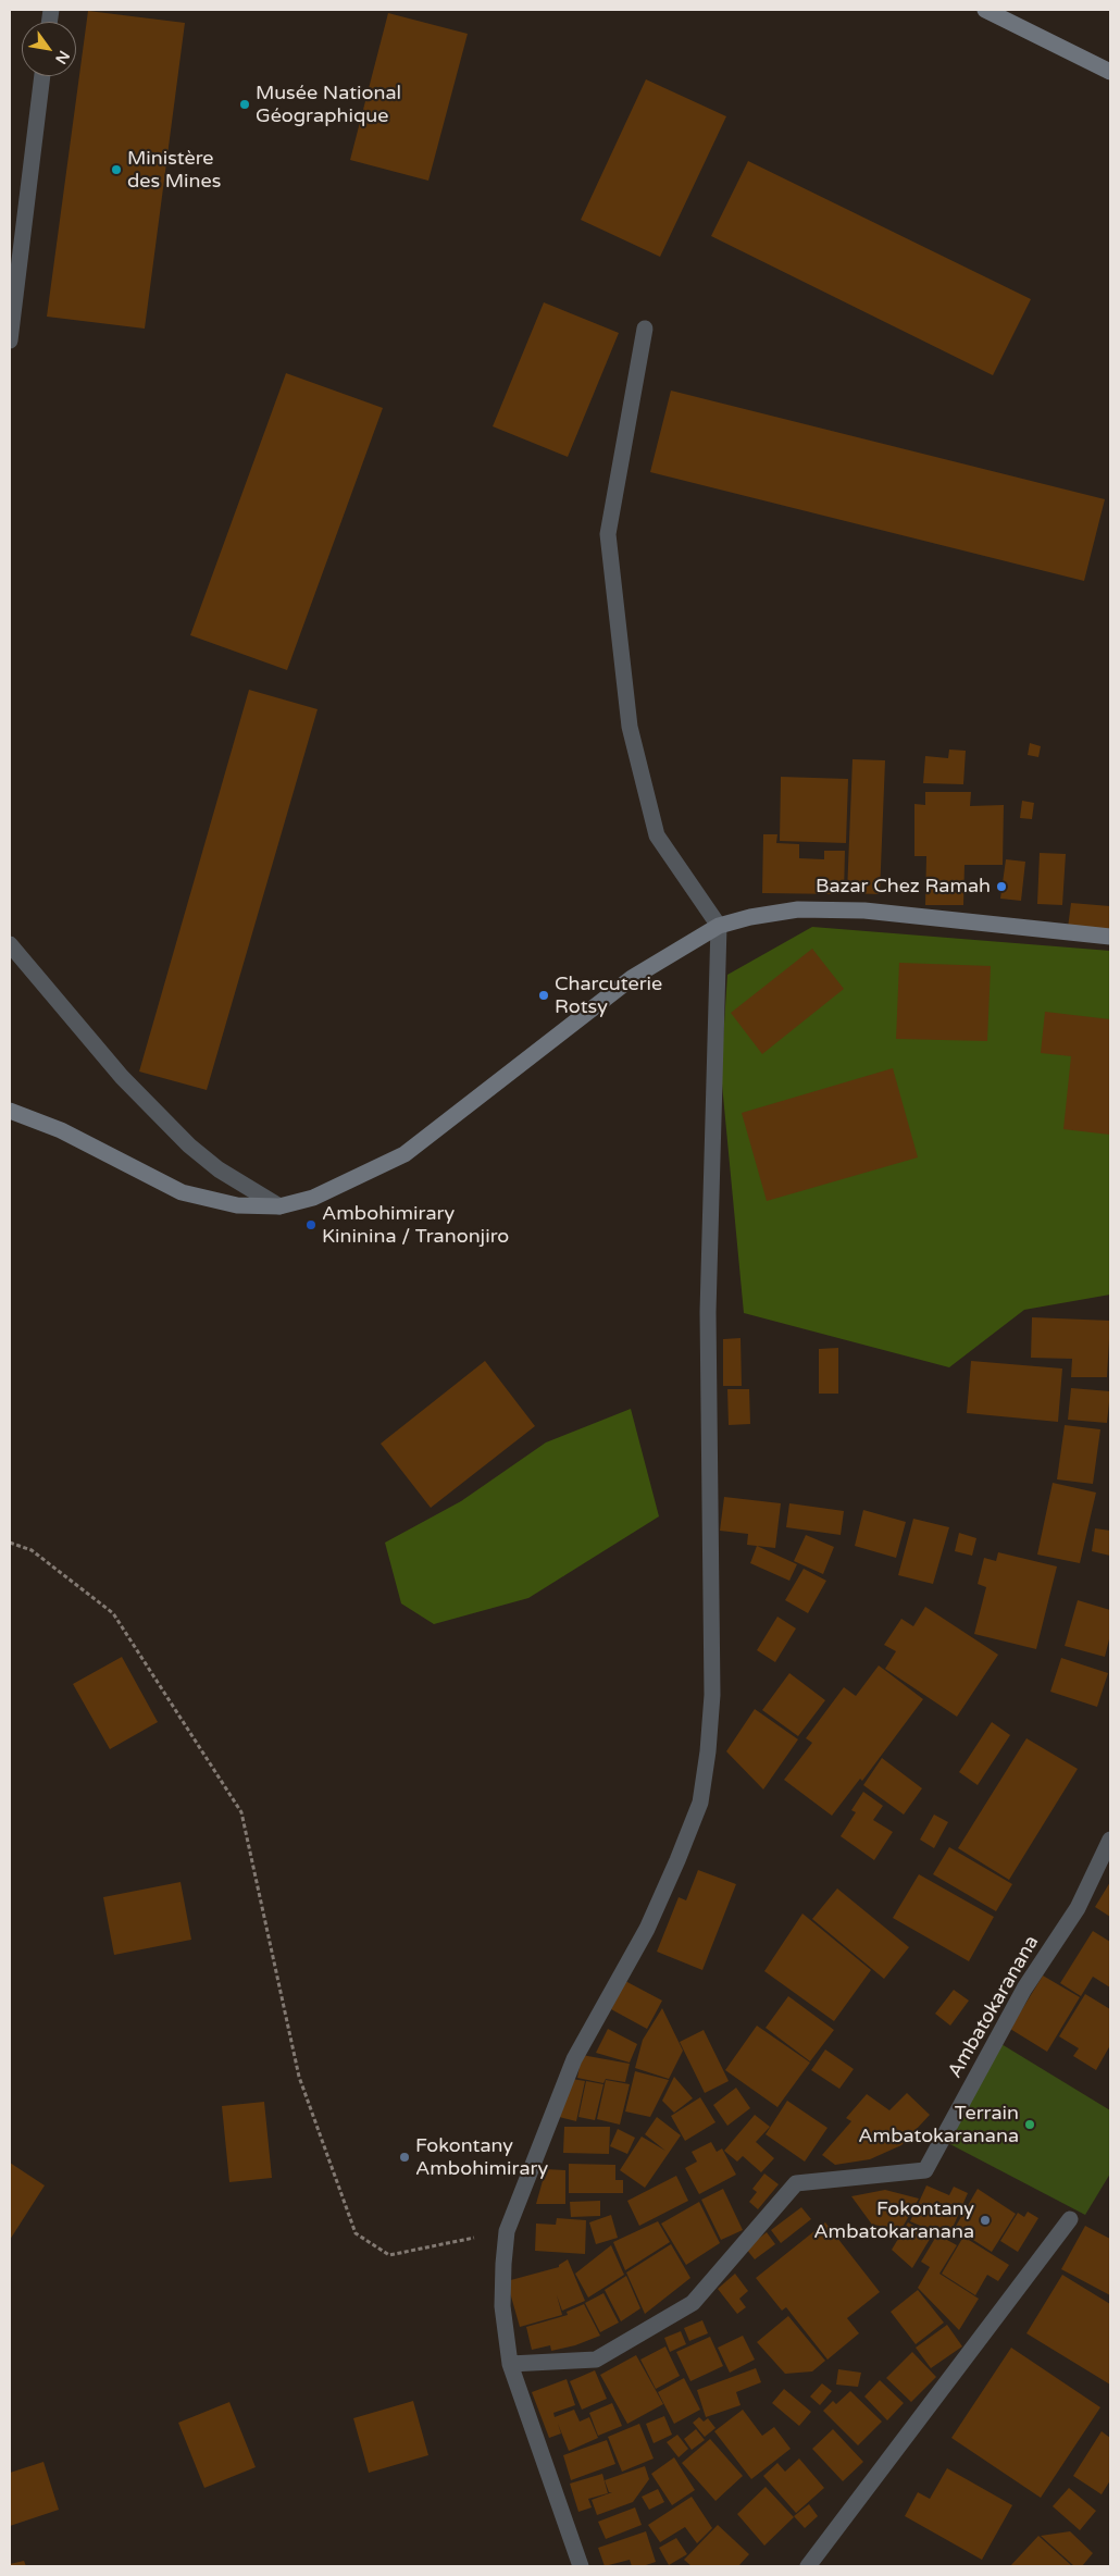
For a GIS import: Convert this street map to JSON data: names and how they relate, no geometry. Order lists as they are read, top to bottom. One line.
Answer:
{"streets":{"street":["Ambatokaranana"]},"places":["Musée National Géographique","Ministère des Mines","Bazar Chez Ramah","Charcuterie Rotsy","Ambohimirary Kininina / Tranonjiro","Terrain Ambatokaranana","Fokontany Ambohimirary","Fokontany Ambatokaranana"],"north":"bottom right"}
